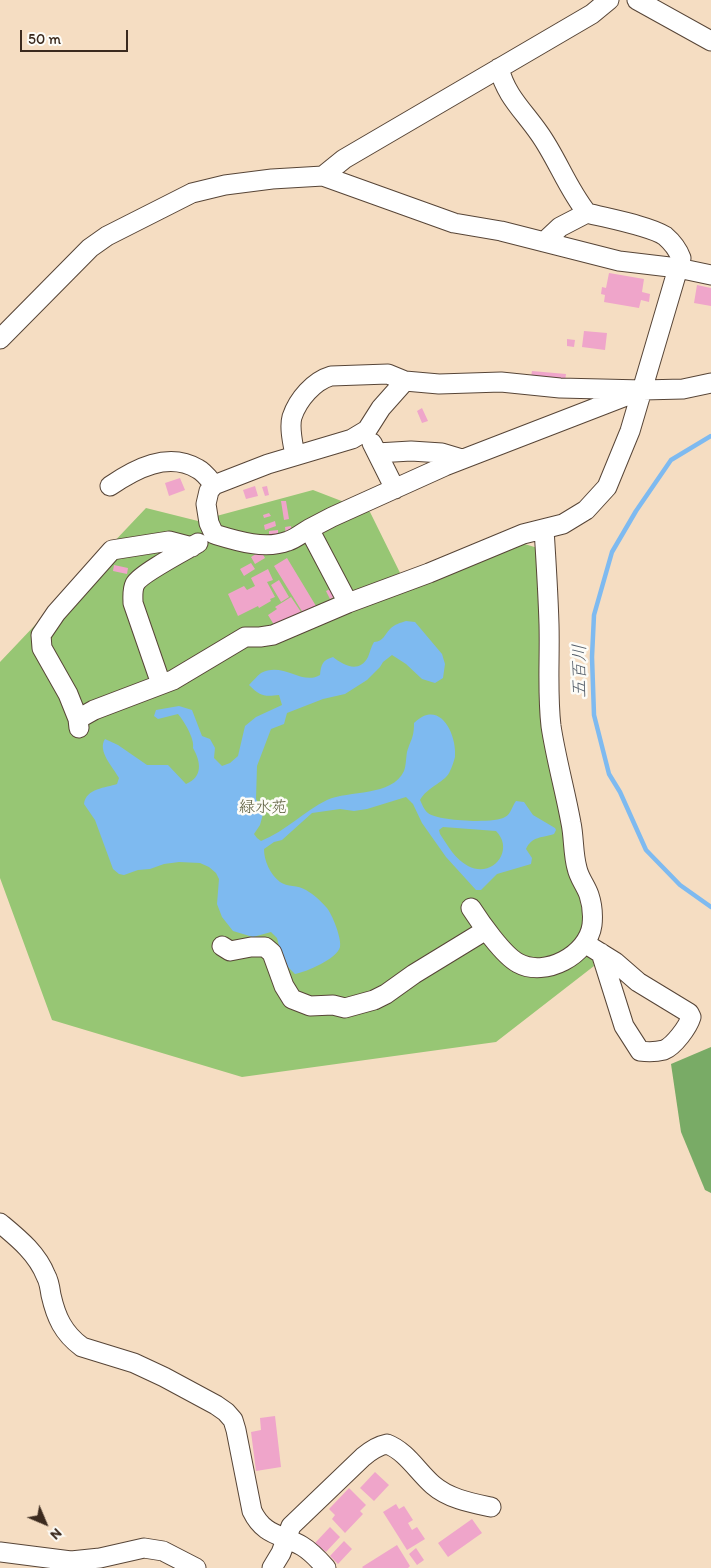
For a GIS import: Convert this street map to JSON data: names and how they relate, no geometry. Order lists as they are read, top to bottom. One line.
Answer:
{"water":["五百川"],"parks":["緑水苑"],"scale_bar":"50 m","north":"bottom right"}
